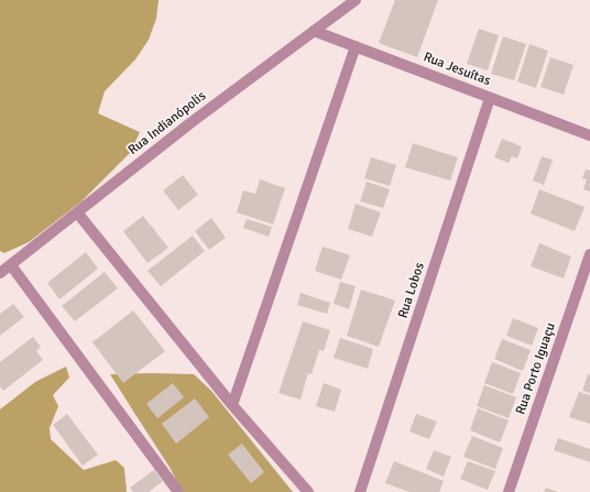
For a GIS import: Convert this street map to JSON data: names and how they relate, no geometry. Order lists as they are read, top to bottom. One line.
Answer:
{"streets":{"street":["Rua Jesuítas","Rua Indianópolis","Rua Lobos","Rua Porto Iguaçu"]},"crossings":[["Rua Jesuítas","Rua Indianópolis"],["Rua Jesuítas","Rua Lobos"]]}
